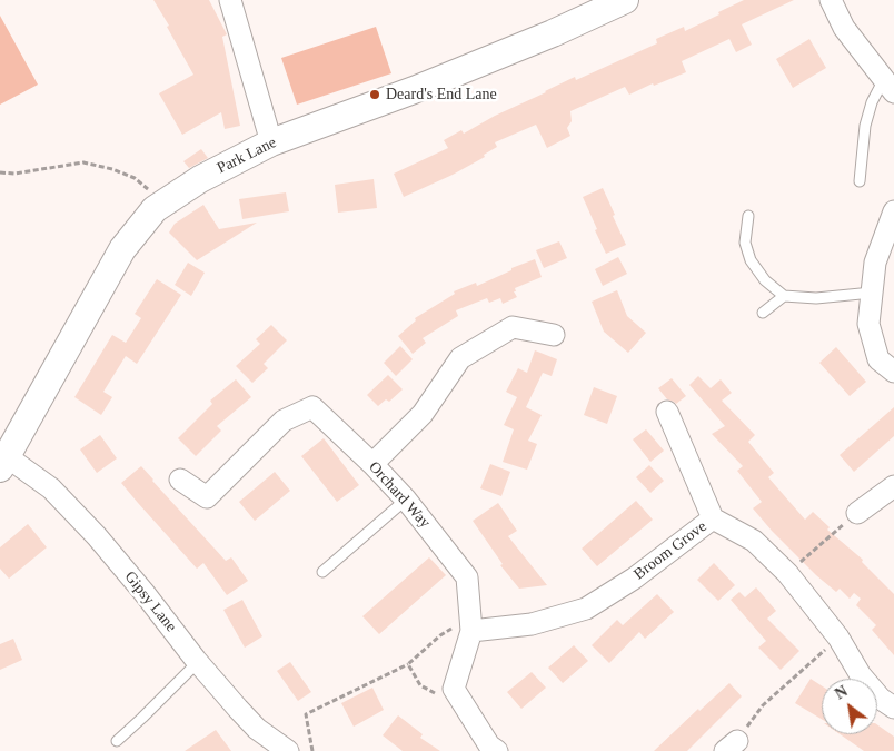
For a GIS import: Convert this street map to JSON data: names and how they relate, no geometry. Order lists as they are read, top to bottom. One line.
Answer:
{"streets":{"street":["Park Lane","Orchard Way","Broom Grove","Gipsy Lane"]},"crossings":[["Park Lane","Gipsy Lane"],["Orchard Way","Broom Grove"]],"places":["Deard's End Lane"],"north":"top left"}
